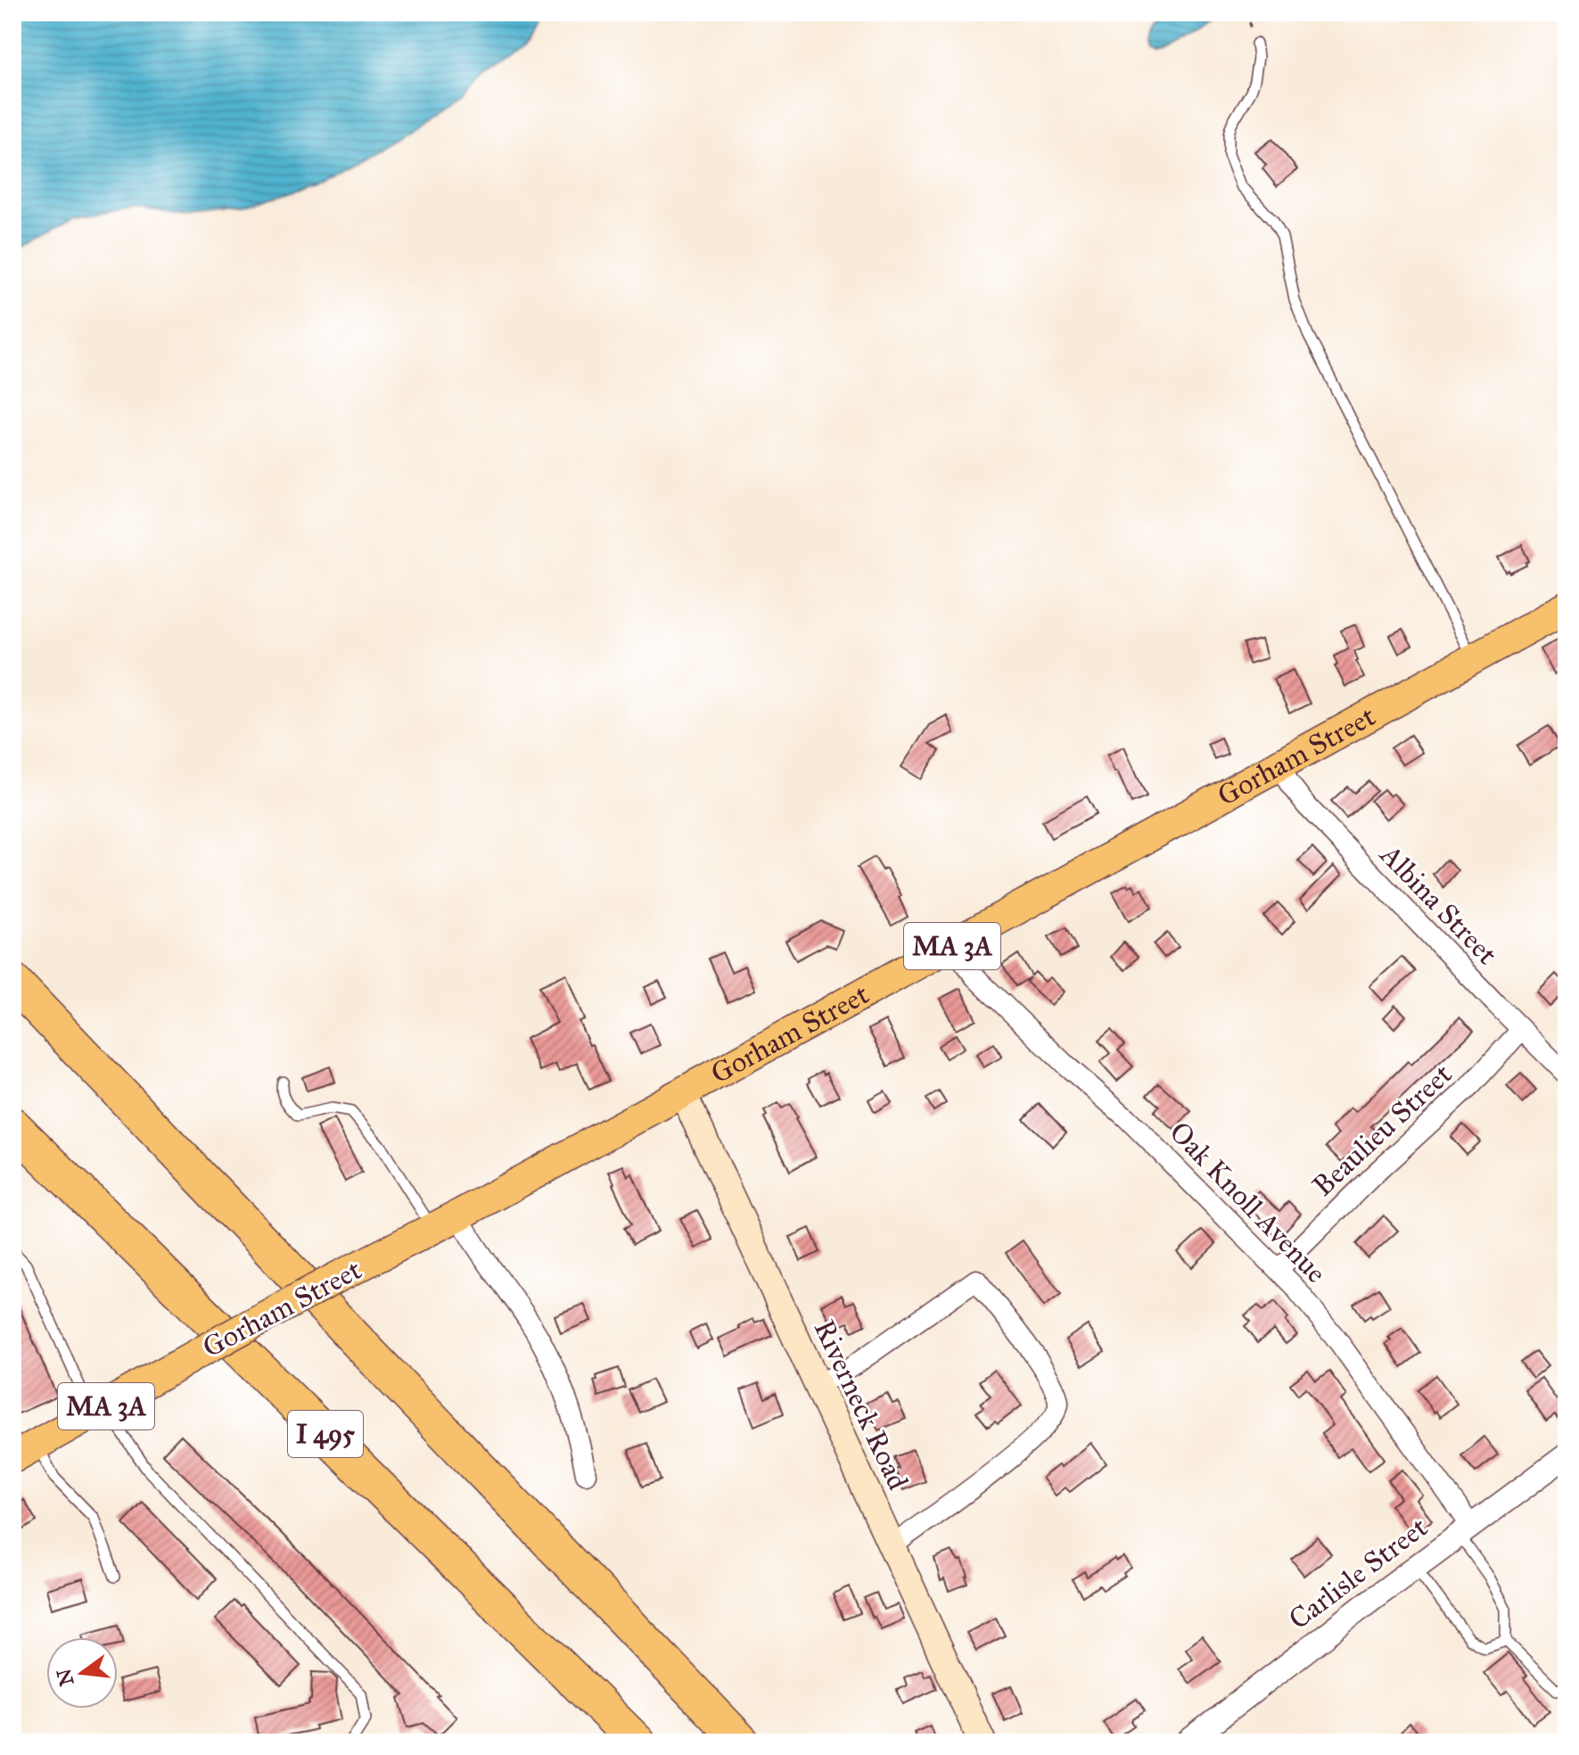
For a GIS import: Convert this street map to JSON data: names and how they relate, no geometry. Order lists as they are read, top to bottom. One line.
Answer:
{"streets":{"highway":["I 495"],"main road":["Gorham Street","MA 3A","Riverneck Road"],"street":["Albina Street","Beaulieu Street","Oak Knoll Avenue","Carlisle Street"]},"crossings":[["Gorham Street","Albina Street"],["Gorham Street","Oak Knoll Avenue"],["Gorham Street","Riverneck Road"],["Albina Street","Beaulieu Street"],["Beaulieu Street","Oak Knoll Avenue"],["Oak Knoll Avenue","Carlisle Street"]],"north":"left"}
